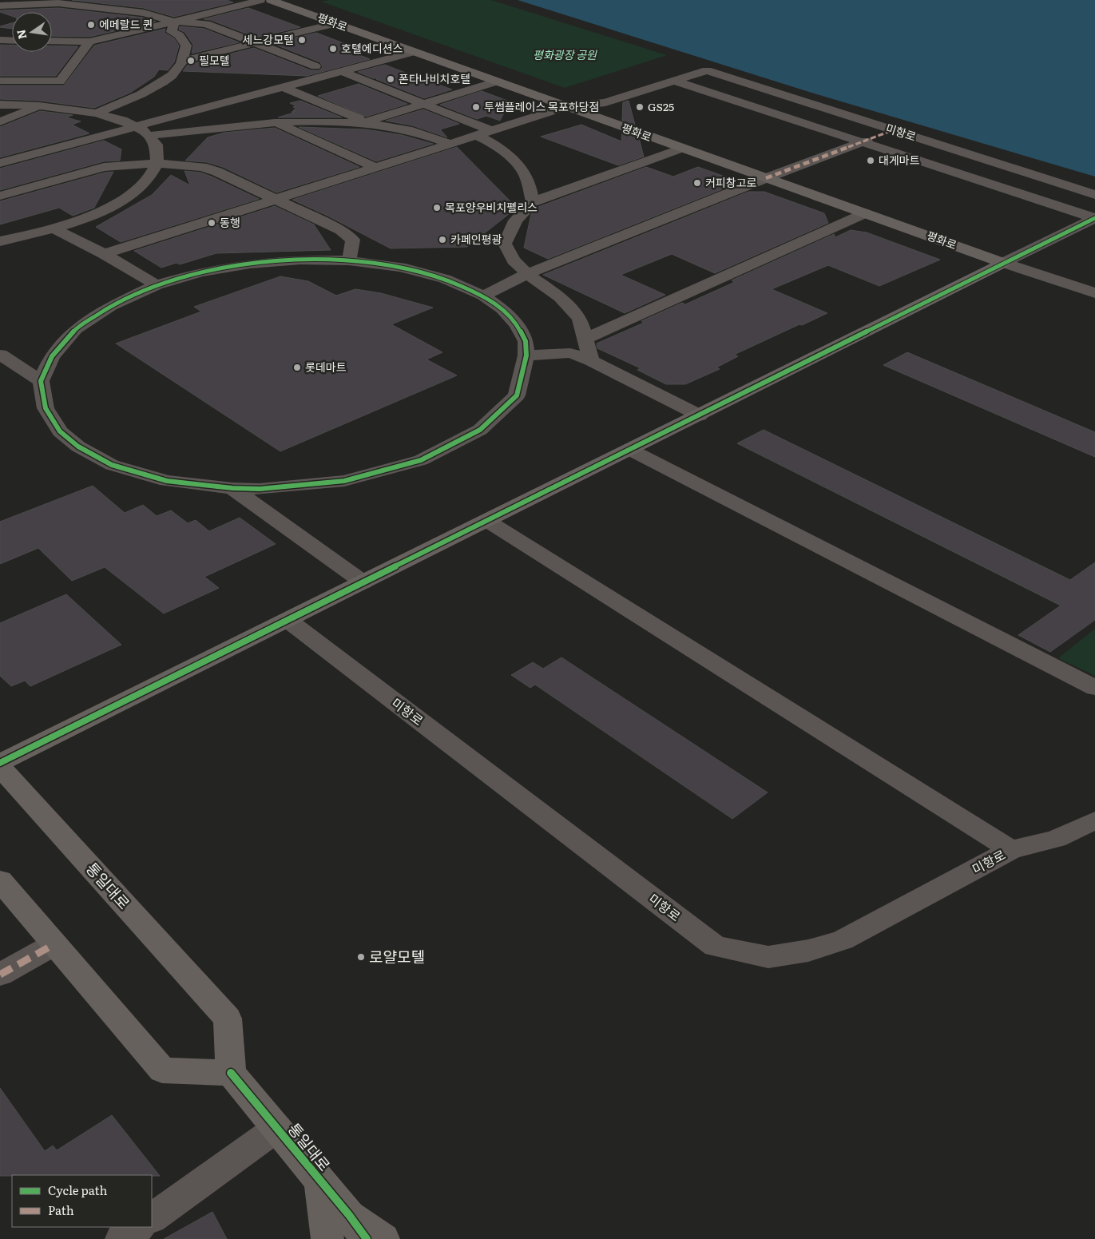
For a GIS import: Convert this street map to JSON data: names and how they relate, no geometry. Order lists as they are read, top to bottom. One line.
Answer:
{"streets":{"street":["평화로","미항로","통일대로"]},"parks":["평화광장 공원"],"places":["에메랄드 퀸","세느강모텔","호텔에디션스","필모텔","폰타나비치호텔","투썸플레이스 목포하당점","GS25","대게마트","커피창고로","목포양우비치펠리스","동행","카페인평광","롯데마트","로얄모텔"],"legend":["Cycle path","Path"],"north":"left"}
